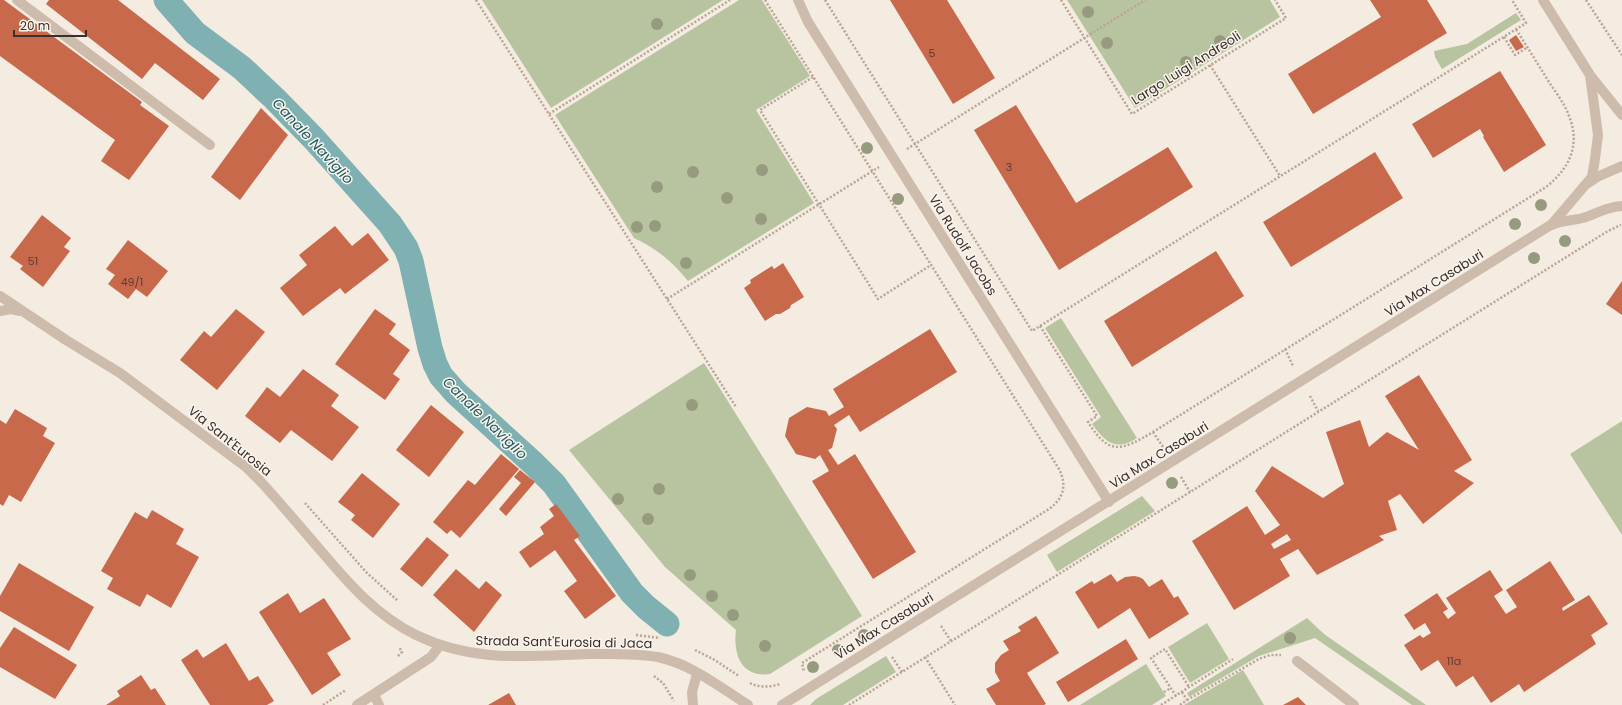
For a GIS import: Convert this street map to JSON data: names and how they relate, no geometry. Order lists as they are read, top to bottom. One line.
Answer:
{"streets":{"street":["Via Rudolf Jacobs","Via Max Casaburi","Via Sant'Eurosia","Strada Sant'Eurosia di Jaca"],"path":["Largo Luigi Andreoli"]},"crossings":[["Via Rudolf Jacobs","Via Max Casaburi"],["Via Sant'Eurosia","Strada Sant'Eurosia di Jaca"]],"water":["Canale Naviglio"],"house_numbers":["5","3","51","49/1","11a"],"scale_bar":"20 m"}
